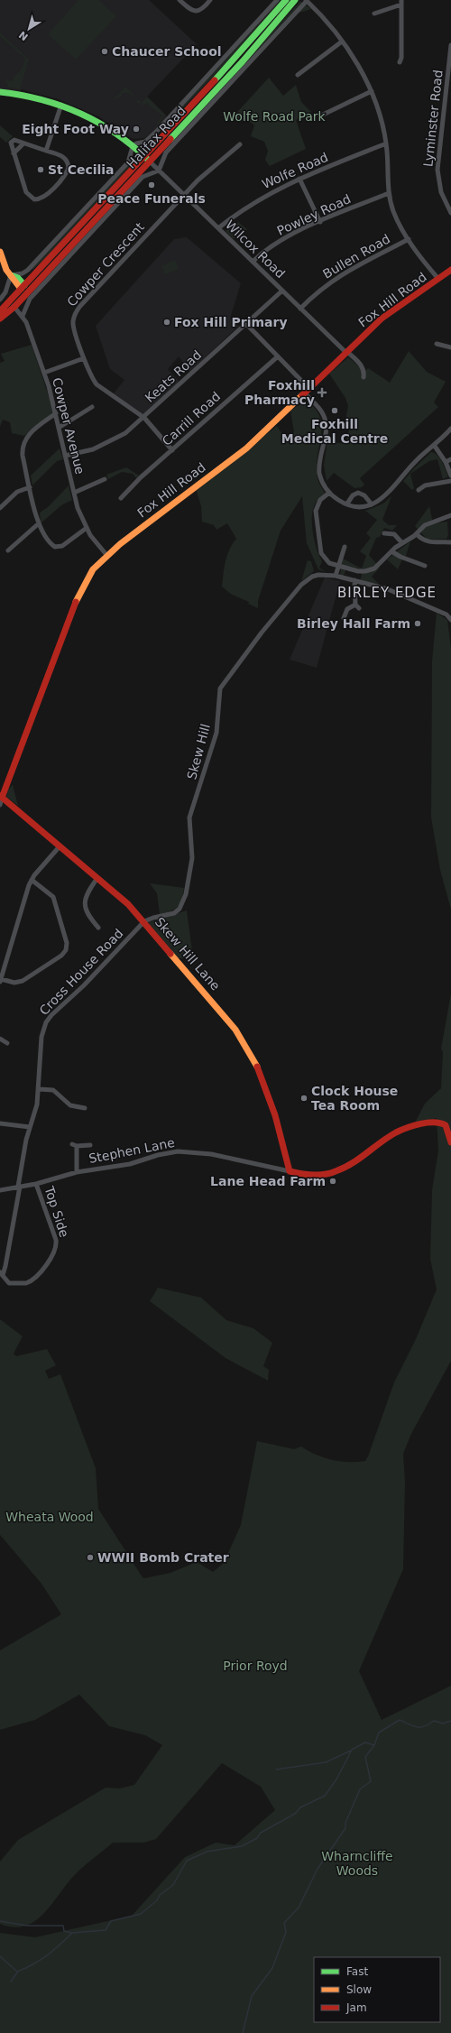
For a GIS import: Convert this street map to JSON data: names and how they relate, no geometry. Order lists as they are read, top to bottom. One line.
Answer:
{"streets":{"main road":["Halifax Road","Fox Hill Road","Skew Hill Lane"],"street":["Lyminster Road","Wolfe Road","Powley Road","Wilcox Road","Bullen Road","Cowper Crescent","Keats Road","Carrill Road","Cowper Avenue","Skew Hill","Cross House Road","Stephen Lane","Top Side"]},"crossings":[["Halifax Road","Wilcox Road"],["Halifax Road","Cowper Avenue"],["Wolfe Road","Wilcox Road"],["Powley Road","Wilcox Road"],["Wilcox Road","Bullen Road"],["Wilcox Road","Cowper Crescent"],["Wilcox Road","Fox Hill Road"],["Wilcox Road","Keats Road"],["Cowper Crescent","Keats Road"],["Cowper Crescent","Carrill Road"],["Fox Hill Road","Cowper Avenue"],["Fox Hill Road","Skew Hill Lane"],["Keats Road","Cowper Avenue"],["Skew Hill","Skew Hill Lane"],["Skew Hill","Cross House Road"],["Skew Hill Lane","Cross House Road"],["Skew Hill Lane","Stephen Lane"],["Cross House Road","Stephen Lane"],["Cross House Road","Top Side"],["Stephen Lane","Top Side"]],"districts":["BIRLEY EDGE"],"parks":["Wolfe Road Park","Wheata Wood","Prior Royd","Wharncliffe Woods"],"places":{"other":["Chaucer School","Eight Foot Way","St Cecilia","Peace Funerals","Fox Hill Primary","Foxhill Medical Centre","Birley Hall Farm","Clock House Tea Room","Lane Head Farm","WWII Bomb Crater"],"health":["Foxhill Pharmacy"]},"legend":["Fast","Slow","Jam"],"north":"bottom left"}
